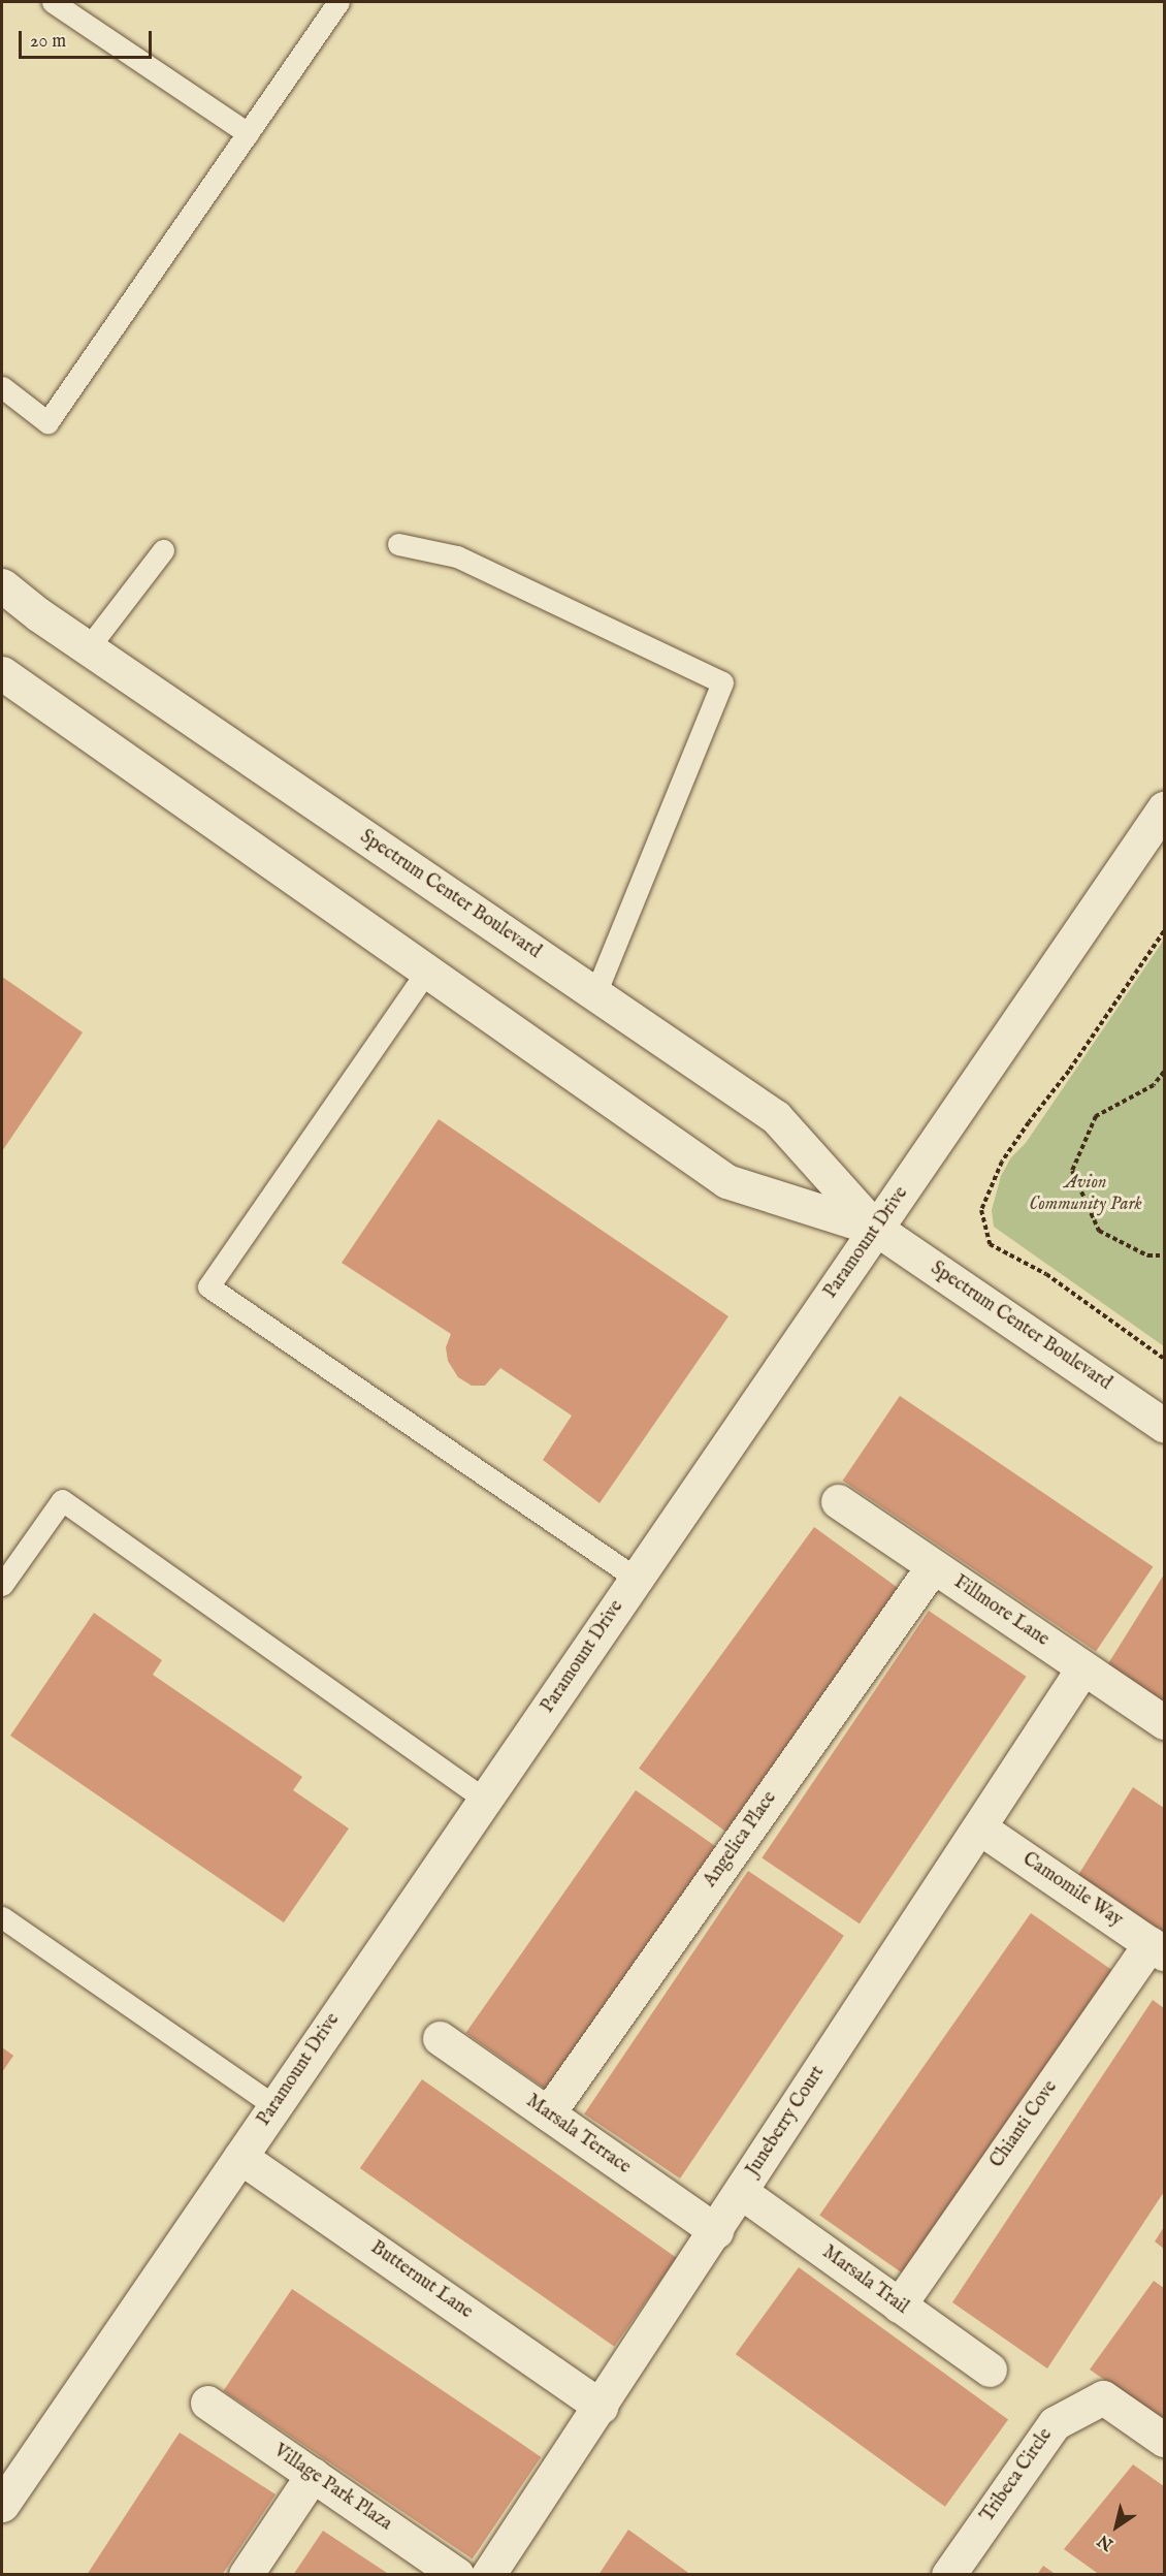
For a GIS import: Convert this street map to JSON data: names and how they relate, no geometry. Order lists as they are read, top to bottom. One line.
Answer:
{"streets":{"street":["Spectrum Center Boulevard","Paramount Drive","Fillmore Lane","Angelica Place","Camomile Way","Juneberry Court","Chianti Cove","Marsala Terrace","Butternut Lane","Marsala Trail","Tribeca Circle","Village Park Plaza"]},"crossings":[["Spectrum Center Boulevard","Paramount Drive"],["Paramount Drive","Butternut Lane"],["Fillmore Lane","Angelica Place"],["Fillmore Lane","Juneberry Court"],["Angelica Place","Marsala Terrace"],["Camomile Way","Juneberry Court"],["Camomile Way","Chianti Cove"],["Juneberry Court","Marsala Terrace"],["Juneberry Court","Butternut Lane"],["Juneberry Court","Marsala Trail"],["Chianti Cove","Marsala Trail"]],"parks":["Avion Community Park"],"scale_bar":"20 m","north":"bottom left"}
